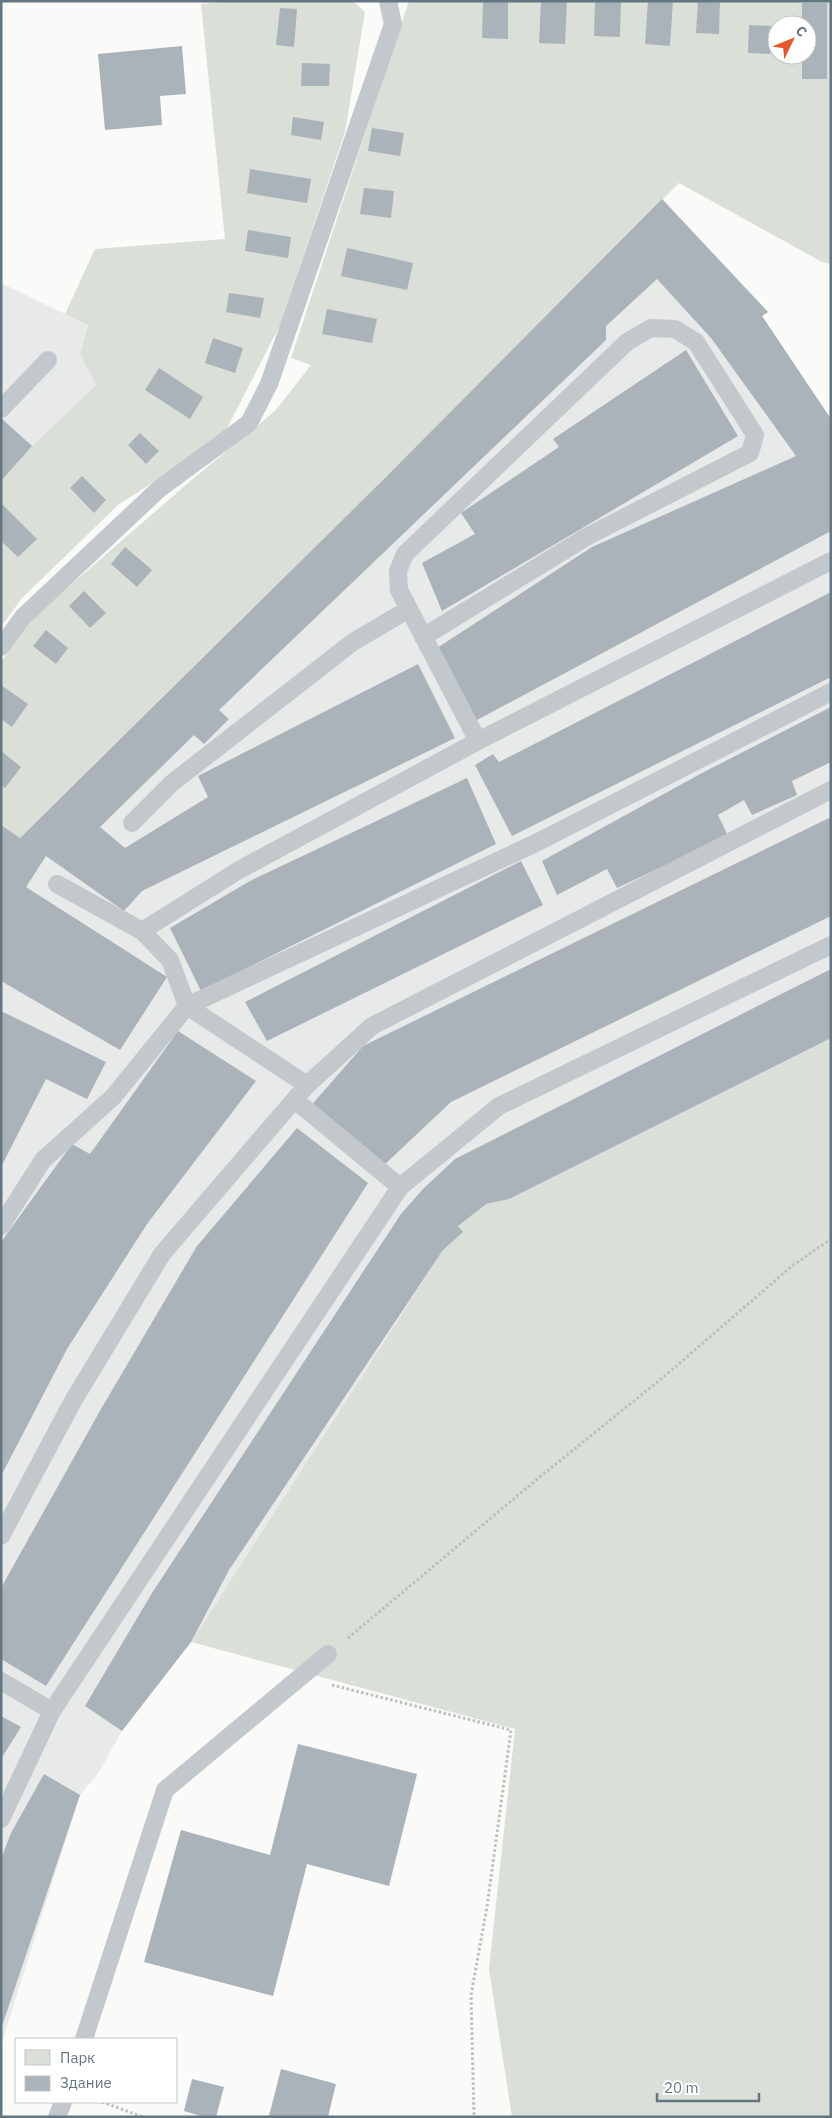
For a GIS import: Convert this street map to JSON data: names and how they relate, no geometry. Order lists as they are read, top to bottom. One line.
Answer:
{"legend":["Парк","Здание"],"scale_bar":"20 m","north":"top right"}
